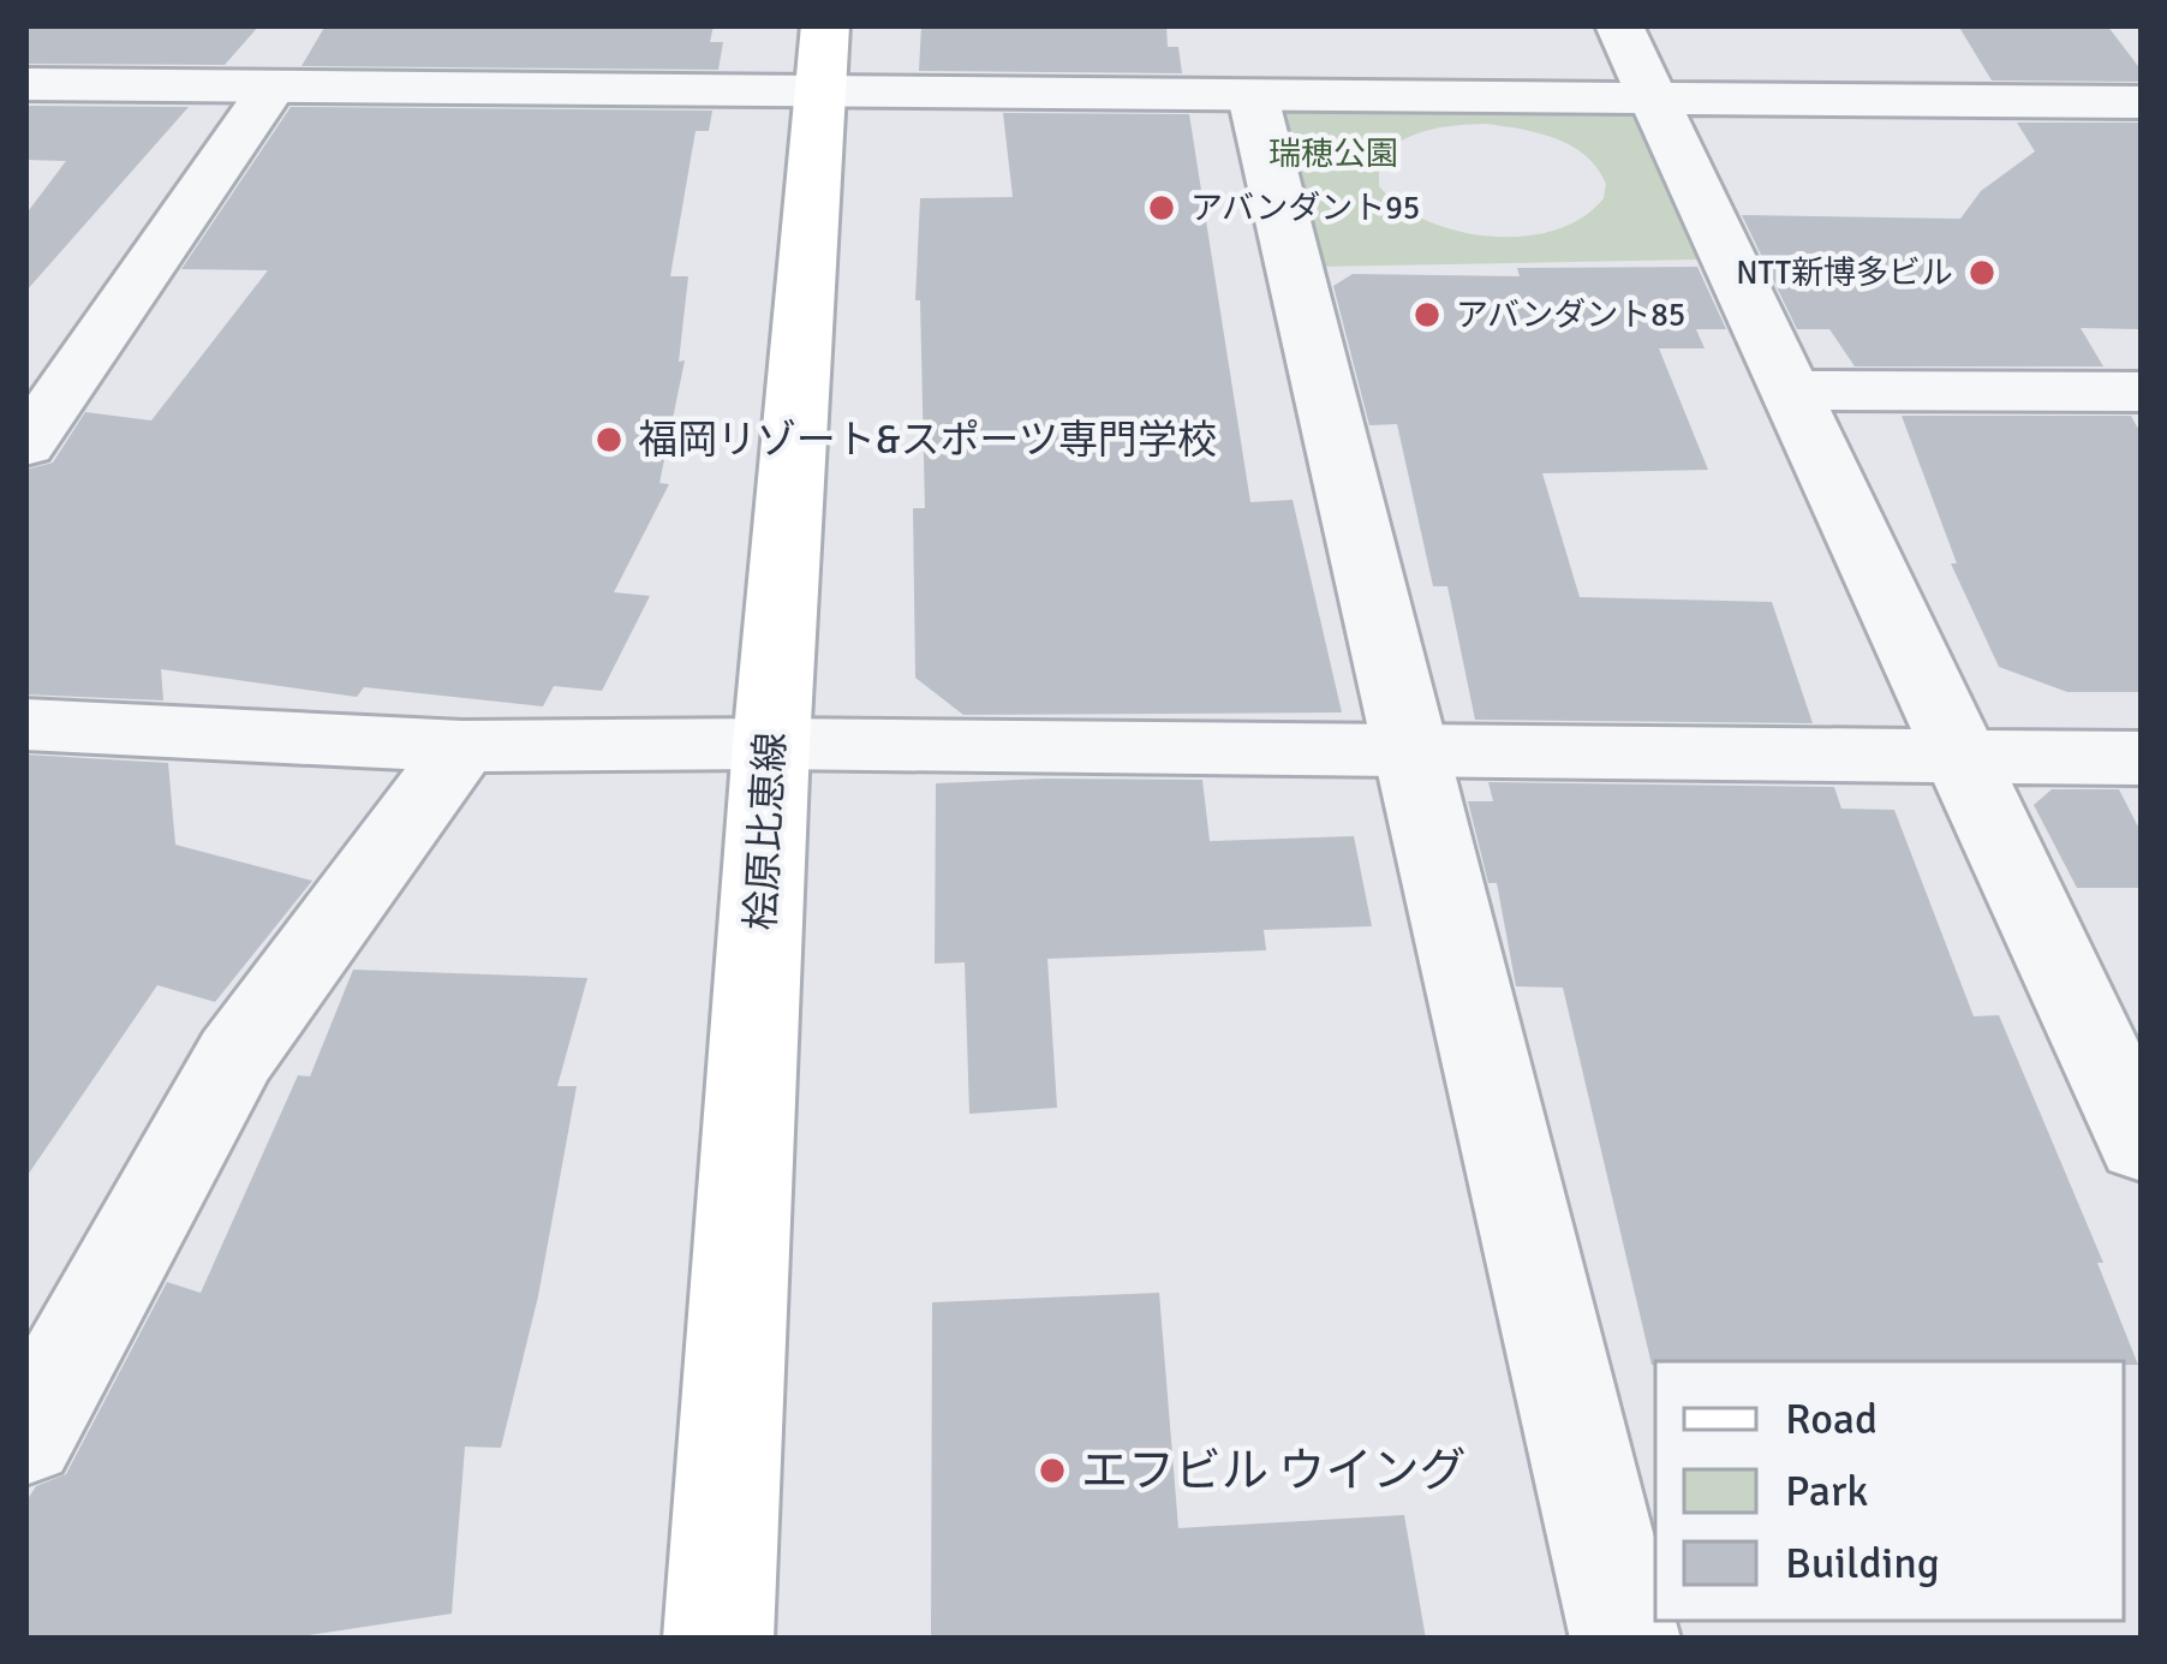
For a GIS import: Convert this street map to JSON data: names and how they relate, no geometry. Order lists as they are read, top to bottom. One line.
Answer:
{"streets":{"main road":["桧原比恵線"]},"parks":["瑞穂公園"],"places":["アバンダント95","NTT新博多ビル","アバンダント85","福岡リゾート&スポーツ専門学校","エフビル ウイング"],"legend":["Road","Park","Building"]}
